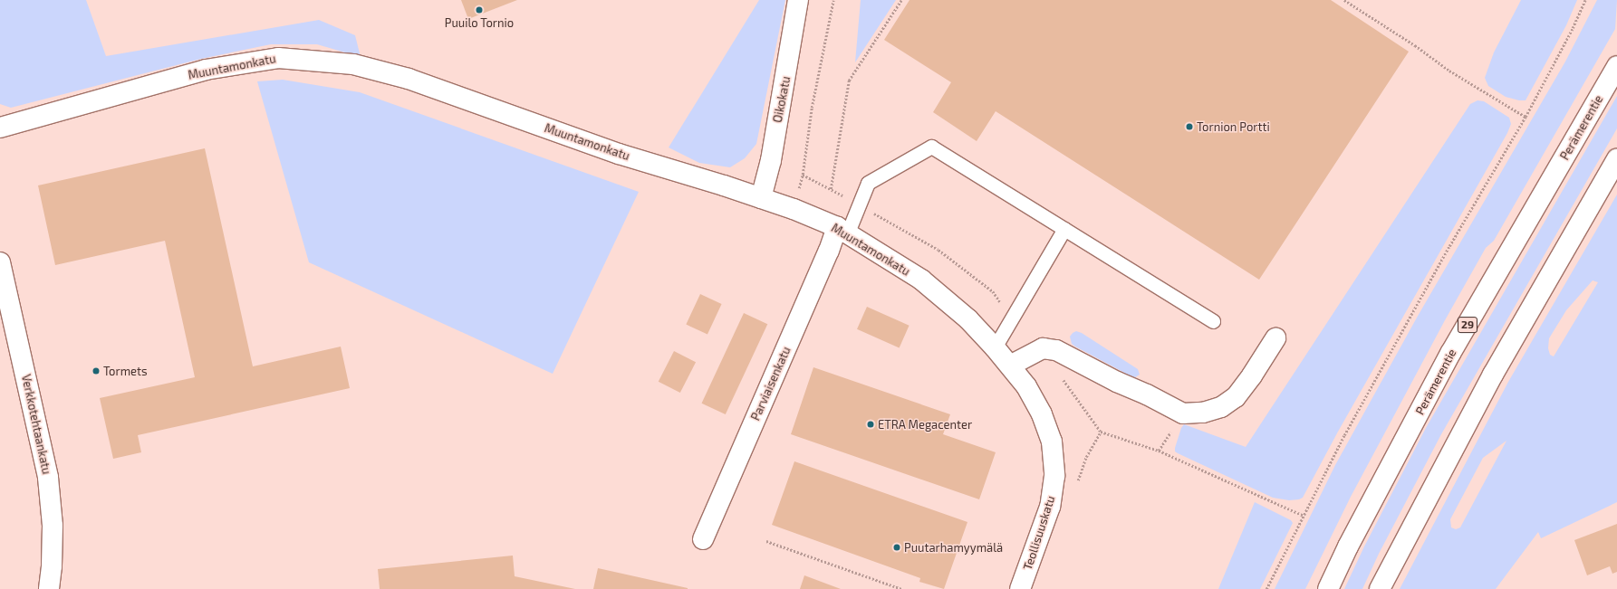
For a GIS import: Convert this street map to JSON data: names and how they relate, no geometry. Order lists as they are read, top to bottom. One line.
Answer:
{"streets":{"main road":["Muuntamonkatu","Oikokatu","Perämerentie","29","Parviaisenkatu","Verkkotehtaankatu","Teollisuuskatu"]},"crossings":[["Muuntamonkatu","Oikokatu"],["Muuntamonkatu","Parviaisenkatu"],["Muuntamonkatu","Teollisuuskatu"]],"places":["Puuilo Tornio","Tornion Portti","Tormets","ETRA Megacenter","Puutarhamyymälä"]}
